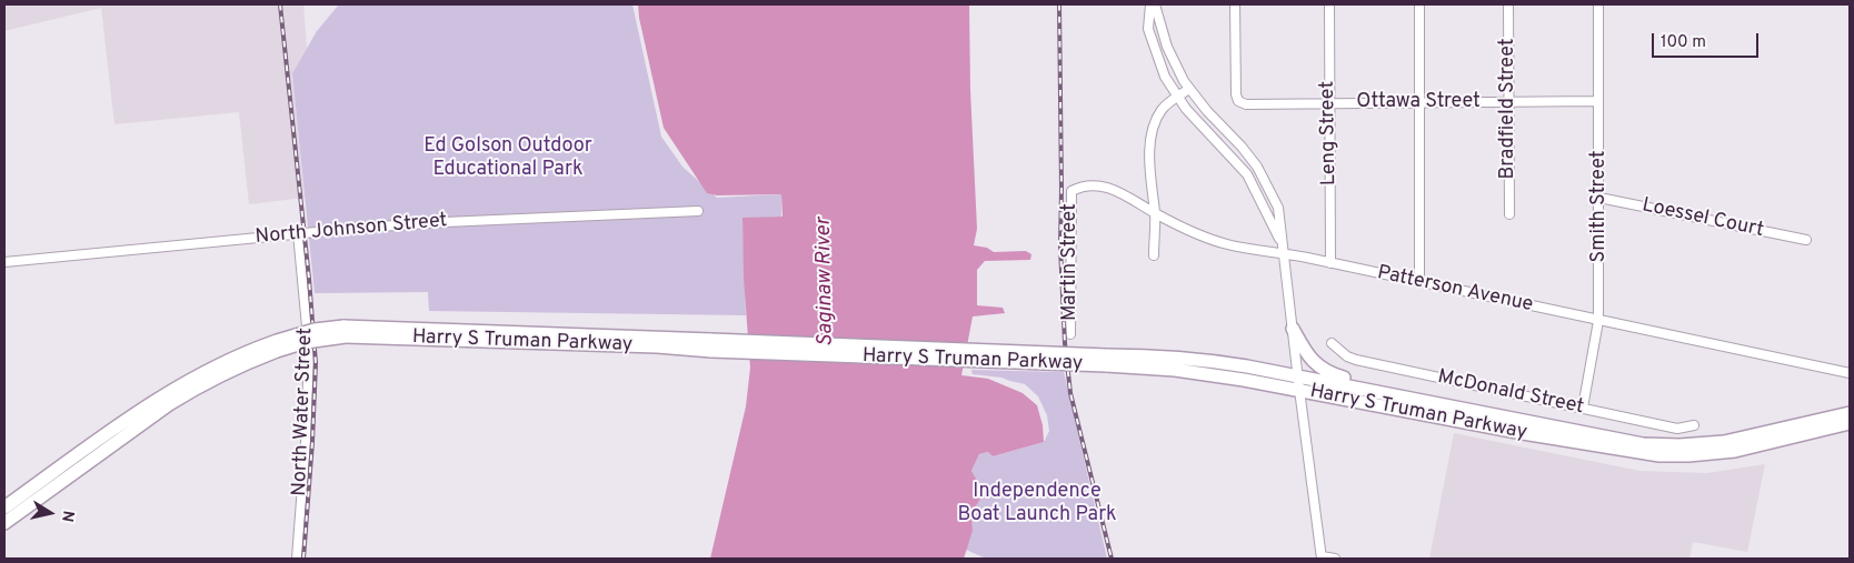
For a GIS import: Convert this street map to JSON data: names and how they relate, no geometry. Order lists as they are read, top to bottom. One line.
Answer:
{"streets":{"main road":["Harry S Truman Parkway"],"street":["Ottawa Street","Bradfield Street","Leng Street","Smith Street","Loessel Court","North Johnson Street","Martin Street","Patterson Avenue","McDonald Street","North Water Street"]},"crossings":[["Ottawa Street","Bradfield Street"],["Ottawa Street","Leng Street"],["Ottawa Street","Smith Street"],["Leng Street","Patterson Avenue"],["Smith Street","Loessel Court"],["Smith Street","Patterson Avenue"],["Smith Street","McDonald Street"],["North Johnson Street","North Water Street"],["Martin Street","Patterson Avenue"]],"water":["Saginaw River"],"parks":["Ed Golson Outdoor Educational Park","Independence Boat Launch Park"],"scale_bar":"100 m","north":"right"}
